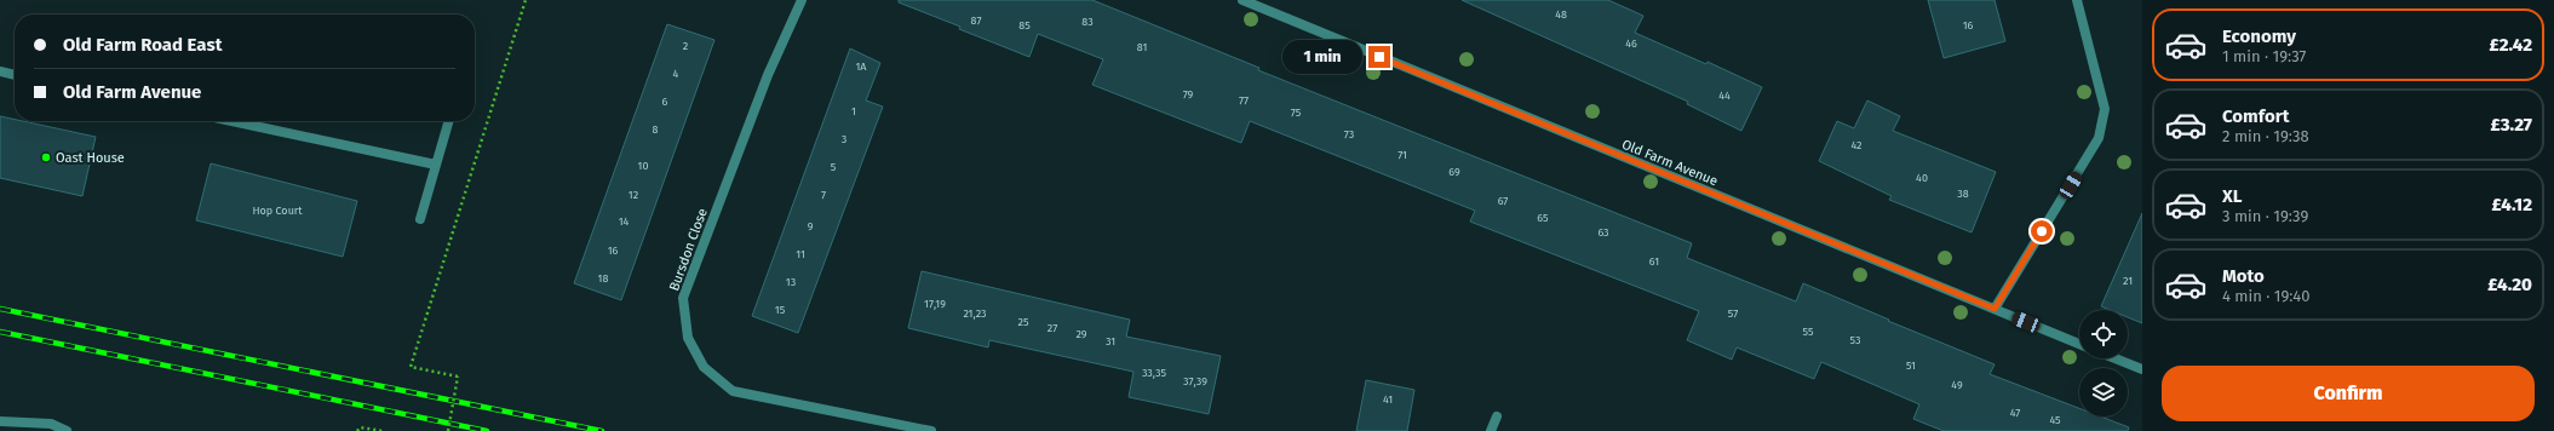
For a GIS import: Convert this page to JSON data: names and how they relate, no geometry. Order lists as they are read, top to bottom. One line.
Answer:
{"streets":{"street":["Old Farm Avenue","Bursdon Close"]},"places":["Oast House"],"house_numbers":["48","87","83","85","16","46","2","81","1A","4","79","44","77","6","1","75","8","73","3","42","71","10","5","69","40","38","12","7","67","Hop Court","65","14","9","63","16","11","61","18","21","13","17,19","15","21,23","57","25","27","55","29","53","31","51","33,35","37,39","49","41","47","45"],"page":{"list":[{"name":"Economy","note":"1 min · 19:37","value":"£2.42"},{"name":"Comfort","note":"2 min · 19:38","value":"£3.27"},{"name":"XL","note":"3 min · 19:39","value":"£4.12"},{"name":"Moto","note":"4 min · 19:40","value":"£4.20"}],"banner":["Old Farm Road East","Old Farm Avenue"],"bubble":"1 min","buttons":"Confirm"}}
